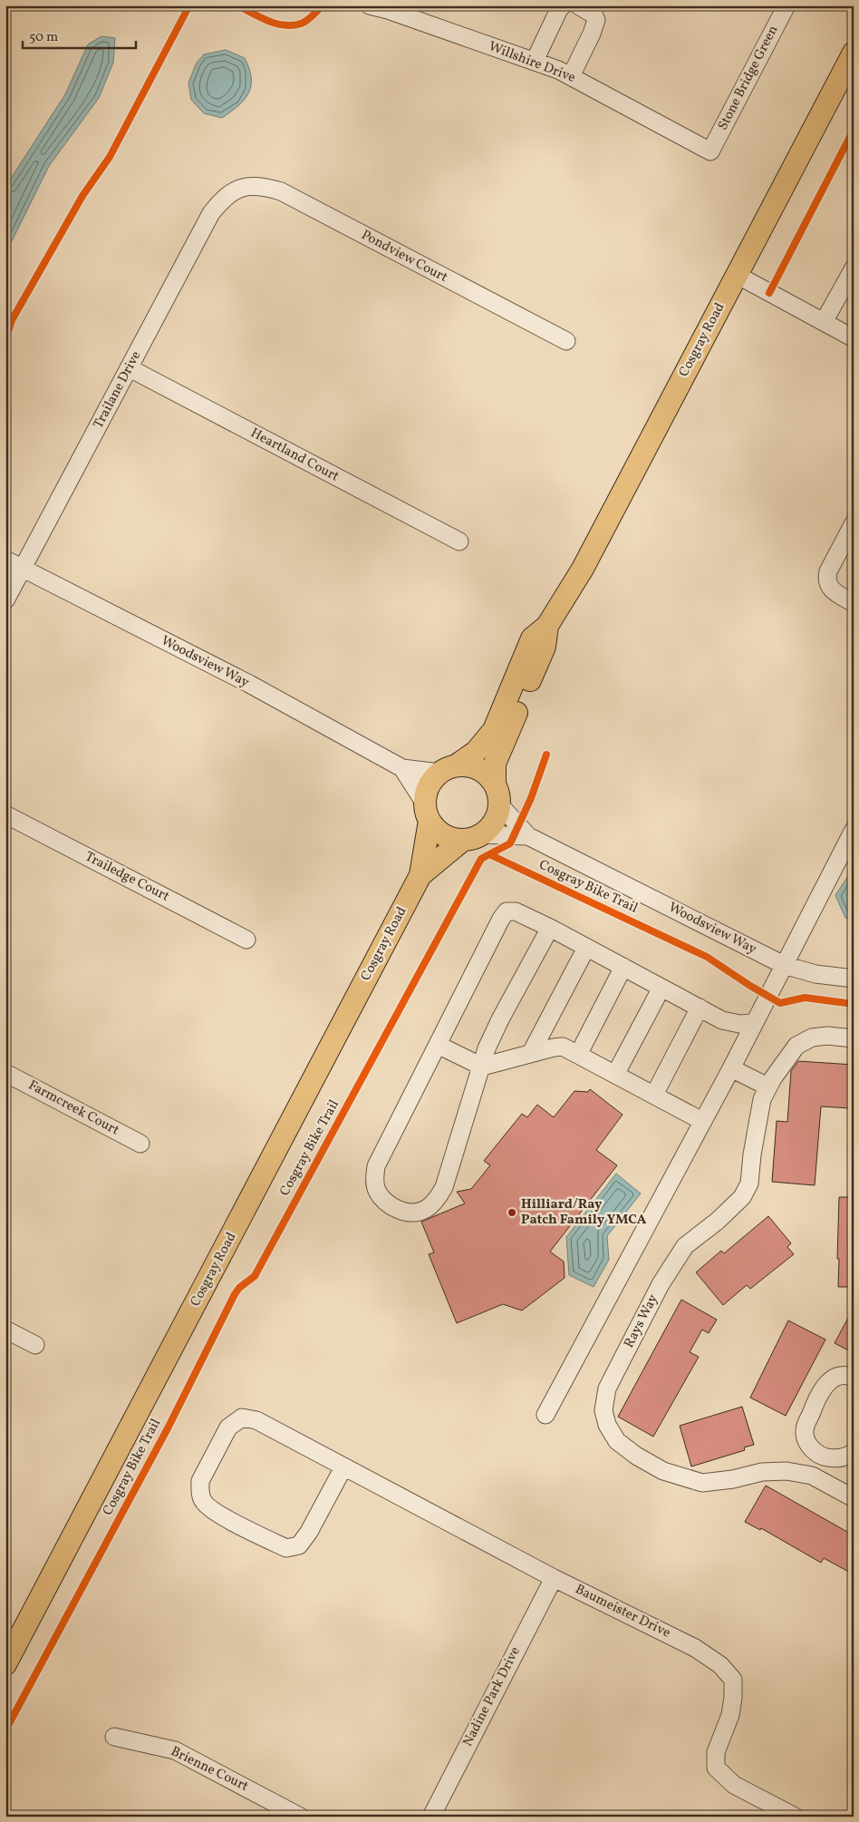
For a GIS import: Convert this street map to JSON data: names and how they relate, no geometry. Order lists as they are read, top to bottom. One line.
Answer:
{"streets":{"main road":["Cosgray Road"],"street":["Willshire Drive","Stone Bridge Green","Pondview Court","Trailane Drive","Heartland Court","Woodsview Way","Trailedge Court","Farmcreek Court","Rays Way","Baumeister Drive","Nadine Park Drive","Brienne Court"],"cycle path":["Cosgray Bike Trail"]},"crossings":[["Willshire Drive","Stone Bridge Green"],["Pondview Court","Trailane Drive"],["Cosgray Road","Woodsview Way"],["Trailane Drive","Heartland Court"],["Trailane Drive","Woodsview Way"],["Baumeister Drive","Nadine Park Drive"]],"places":["Hilliard/Ray Patch Family YMCA"],"scale_bar":"50 m"}
